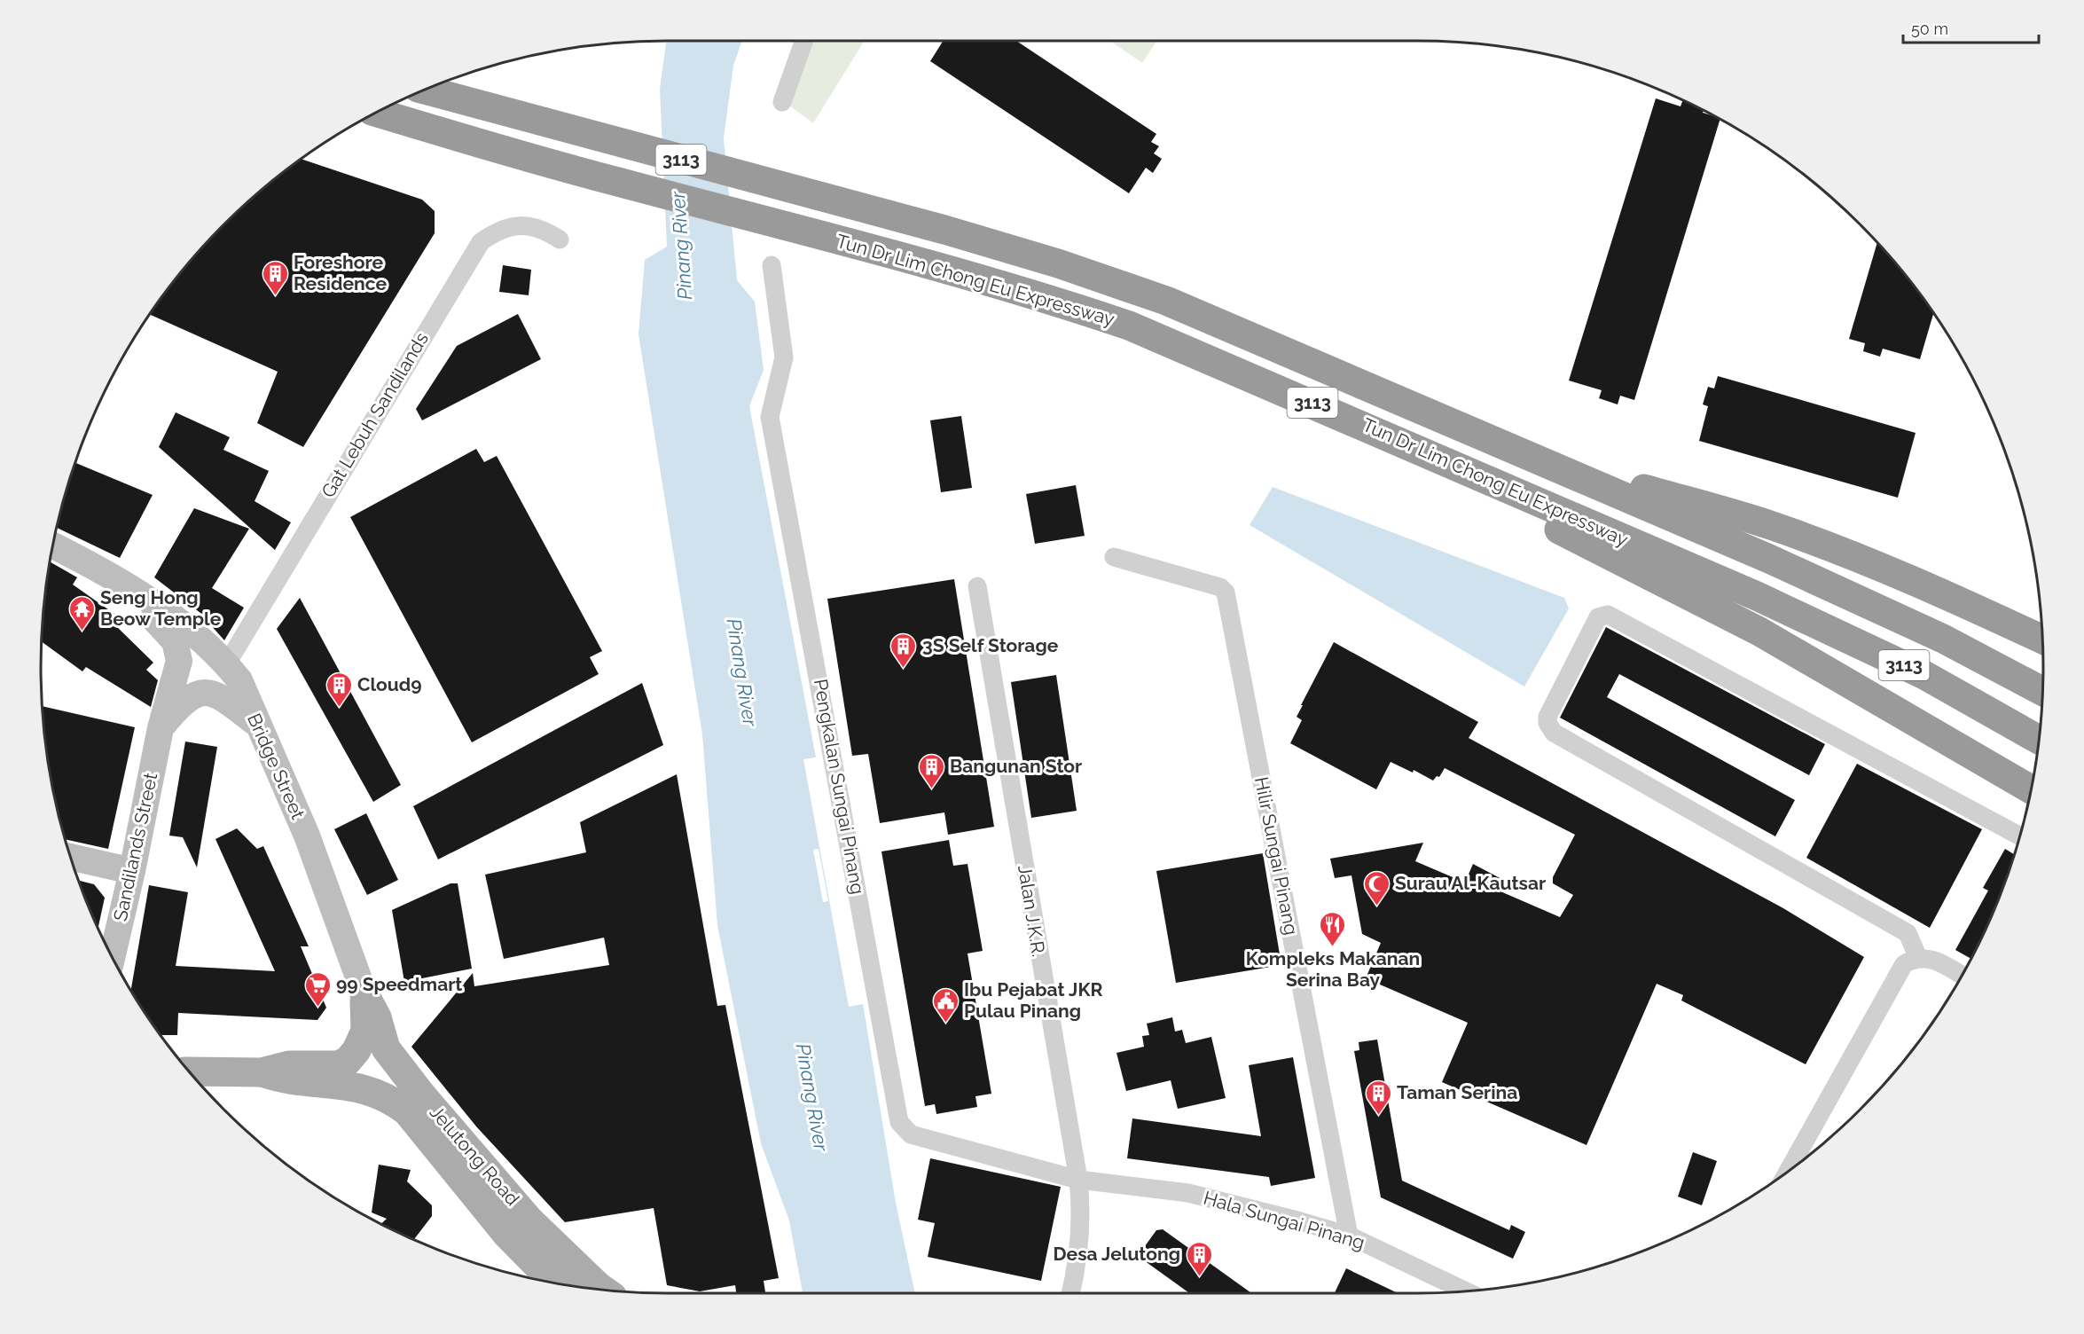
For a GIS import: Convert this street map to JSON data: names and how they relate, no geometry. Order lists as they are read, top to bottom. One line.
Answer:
{"streets":{"highway":["3113","Tun Dr Lim Chong Eu Expressway"],"main road":["Jelutong Road"],"street":["Gat Lebuh Sandilands","Bridge Street","Pengkalan Sungai Pinang","Sandilands Street","Hilir Sungai Pinang","Jalan J.K.R.","Hala Sungai Pinang"]},"crossings":[["Gat Lebuh Sandilands","Bridge Street"],["Bridge Street","Sandilands Street"],["Bridge Street","Jelutong Road"],["Pengkalan Sungai Pinang","Jalan J.K.R."],["Pengkalan Sungai Pinang","Hala Sungai Pinang"],["Hilir Sungai Pinang","Hala Sungai Pinang"],["Jalan J.K.R.","Hala Sungai Pinang"]],"water":["Pinang River"],"places":{"building":["Foreshore Residence","3S Self Storage","Cloud9","Bangunan Stor","Taman Serina","Desa Jelutong"],"temple":["Seng Hong Beow Temple"],"mosque":["Surau Al-Kautsar"],"restaurant":["Kompleks Makanan Serina Bay"],"supermarket":["99 Speedmart"],"public building":["Ibu Pejabat JKR Pulau Pinang"]},"scale_bar":"50 m"}
